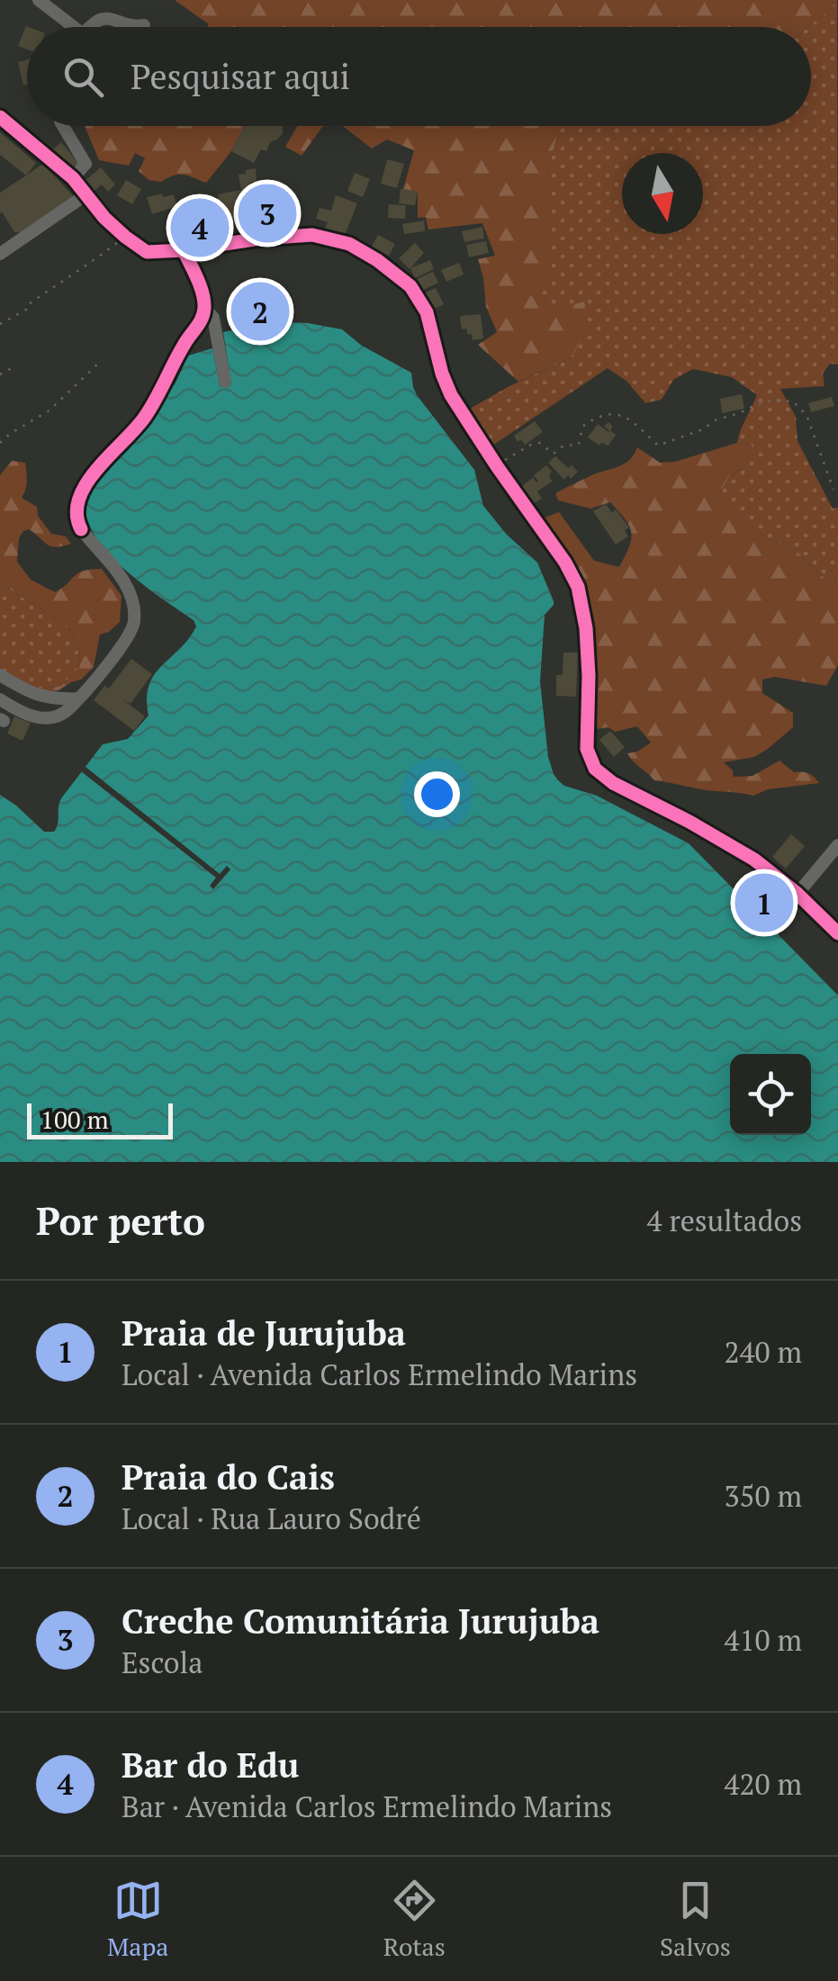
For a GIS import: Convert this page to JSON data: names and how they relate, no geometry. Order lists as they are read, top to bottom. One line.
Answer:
{"scale_bar":"100 m","north":"bottom","page":{"search":"Pesquisar aqui","pins":["3","4","2","1"],"scale":"100 m","heading":["Por perto","4 resultados"],"list":[{"mark":"1","name":"Praia de Jurujuba","note":"Local · Avenida Carlos Ermelindo Marins","value":"240 m"},{"mark":"2","name":"Praia do Cais","note":"Local · Rua Lauro Sodré","value":"350 m"},{"mark":"3","name":"Creche Comunitária Jurujuba","note":"Escola","value":"410 m"},{"mark":"4","name":"Bar do Edu","note":"Bar · Avenida Carlos Ermelindo Marins","value":"420 m"}],"nav":["Mapa","Rotas","Salvos"]}}
